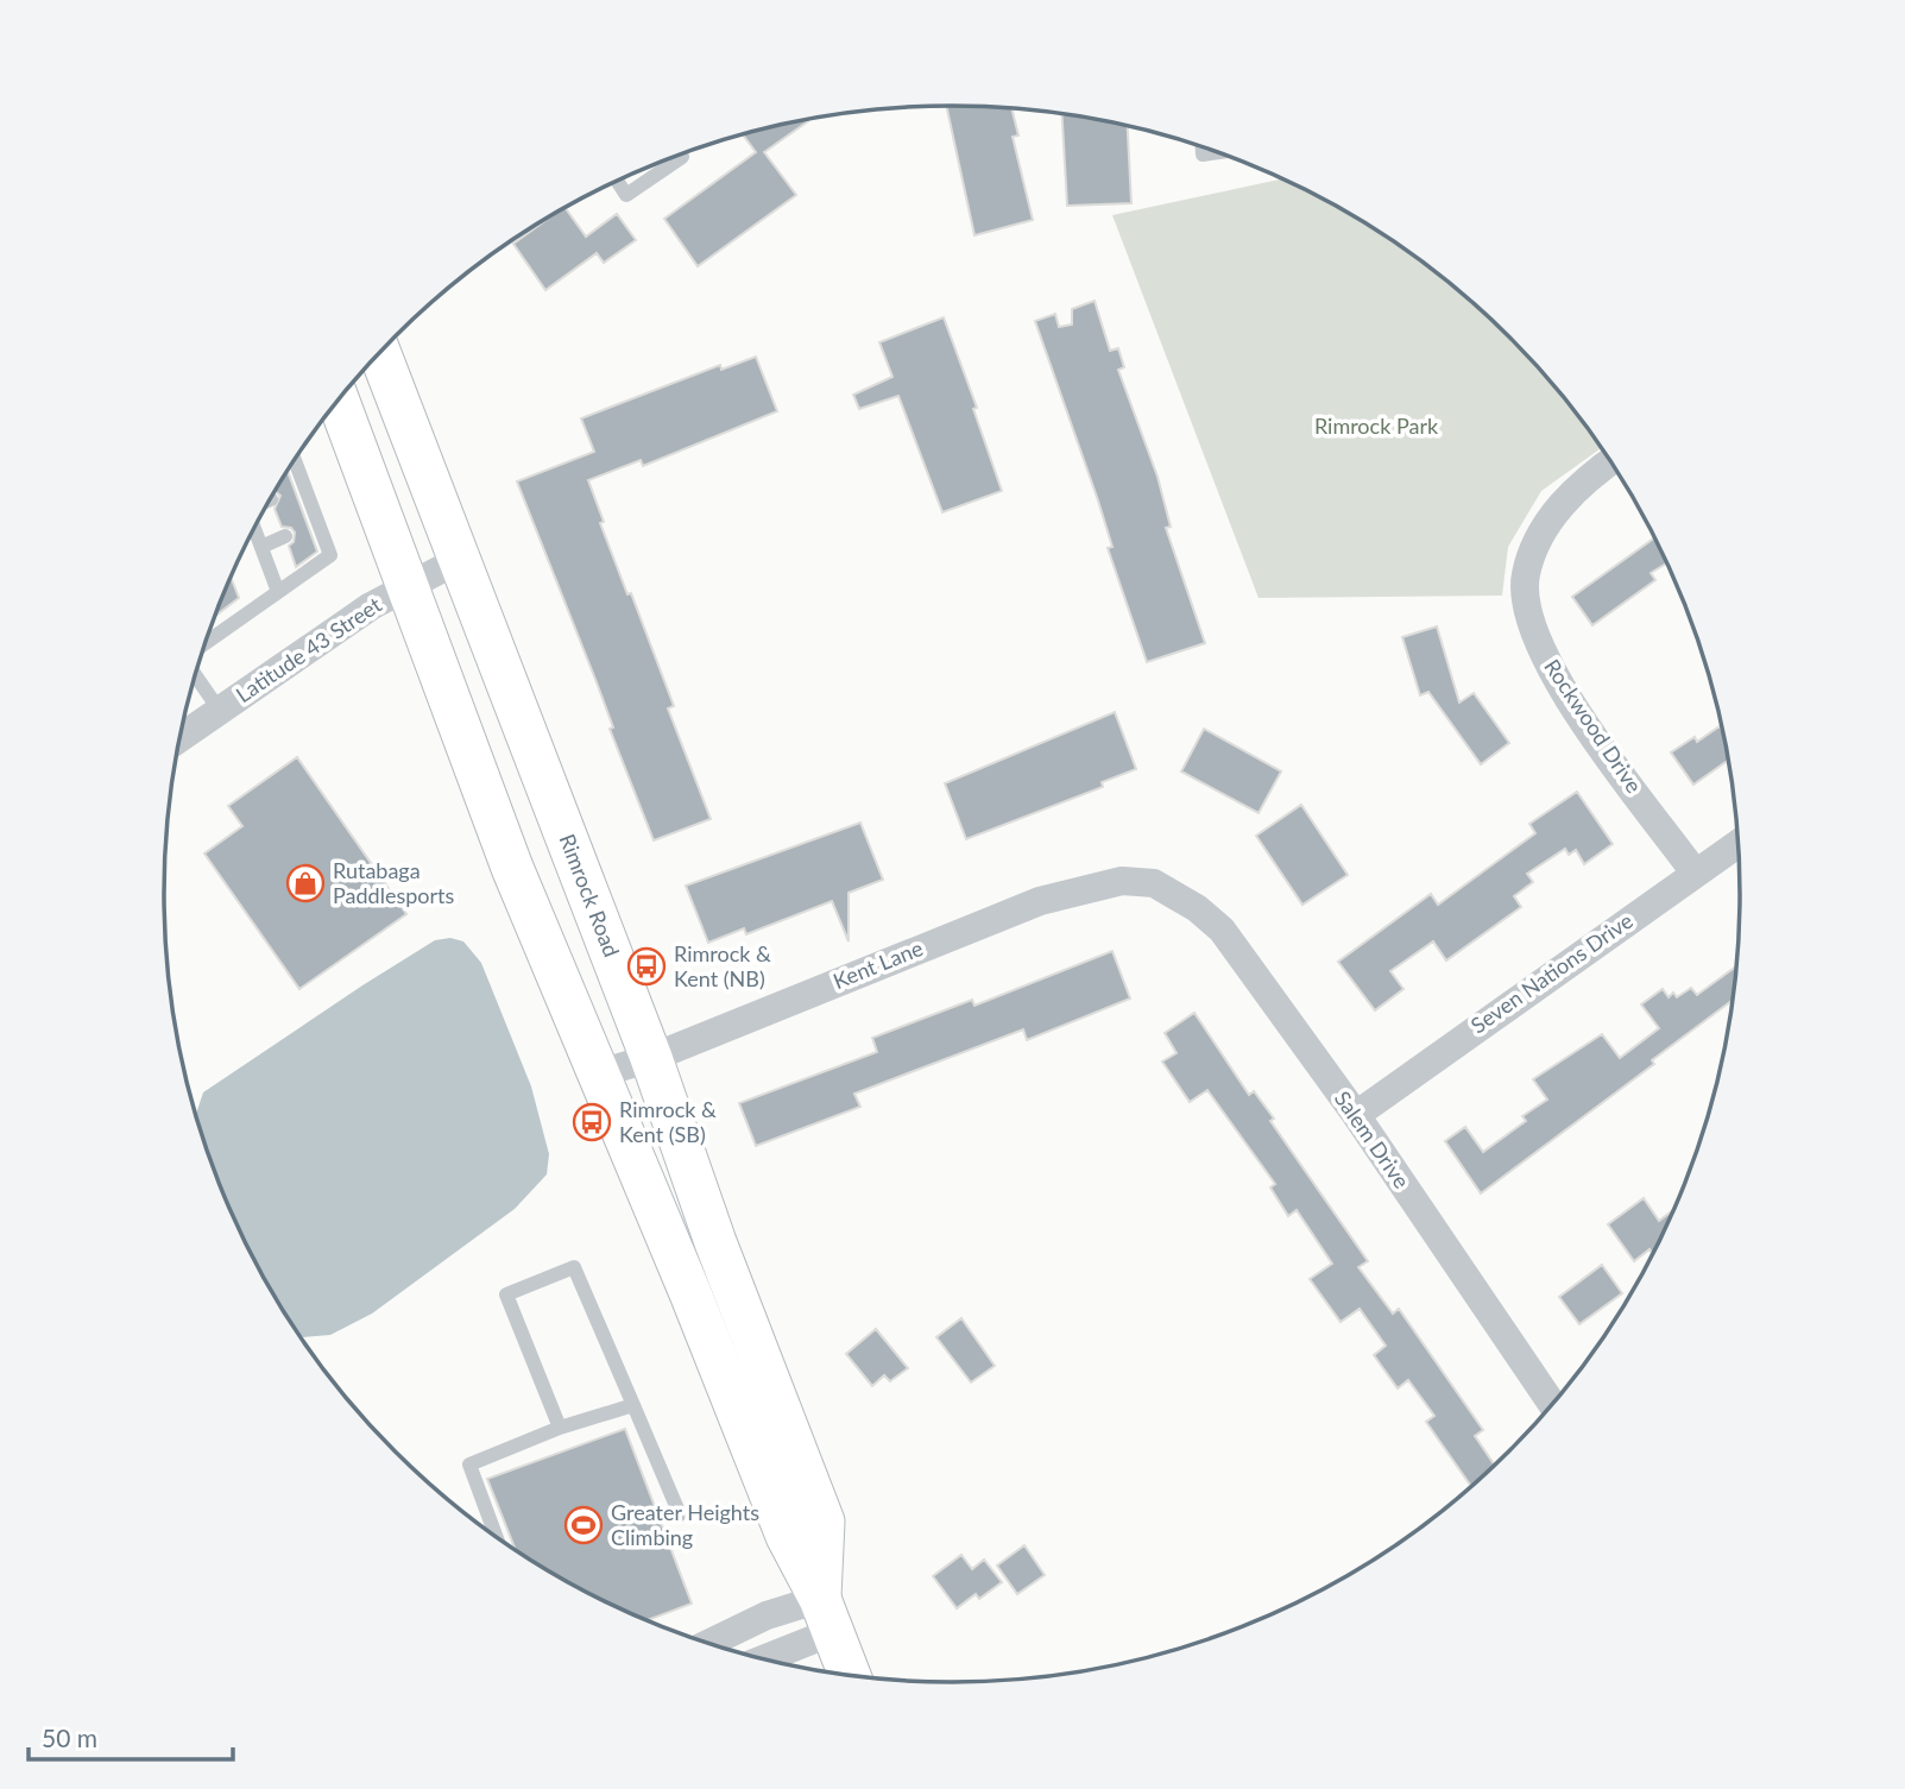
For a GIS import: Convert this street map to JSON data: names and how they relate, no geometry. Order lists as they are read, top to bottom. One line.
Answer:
{"streets":{"main road":["Rimrock Road"],"street":["Latitude 43 Street","Rockwood Drive","Kent Lane","Seven Nations Drive","Salem Drive"]},"crossings":[["Latitude 43 Street","Rimrock Road"],["Rockwood Drive","Seven Nations Drive"],["Rimrock Road","Kent Lane"],["Kent Lane","Salem Drive"],["Seven Nations Drive","Salem Drive"]],"parks":["Rimrock Park"],"places":{"shop":["Rutabaga Paddlesports"],"bus stop":["Rimrock & Kent (NB)","Rimrock & Kent (SB)"],"sports":["Greater Heights Climbing"]},"scale_bar":"50 m"}
